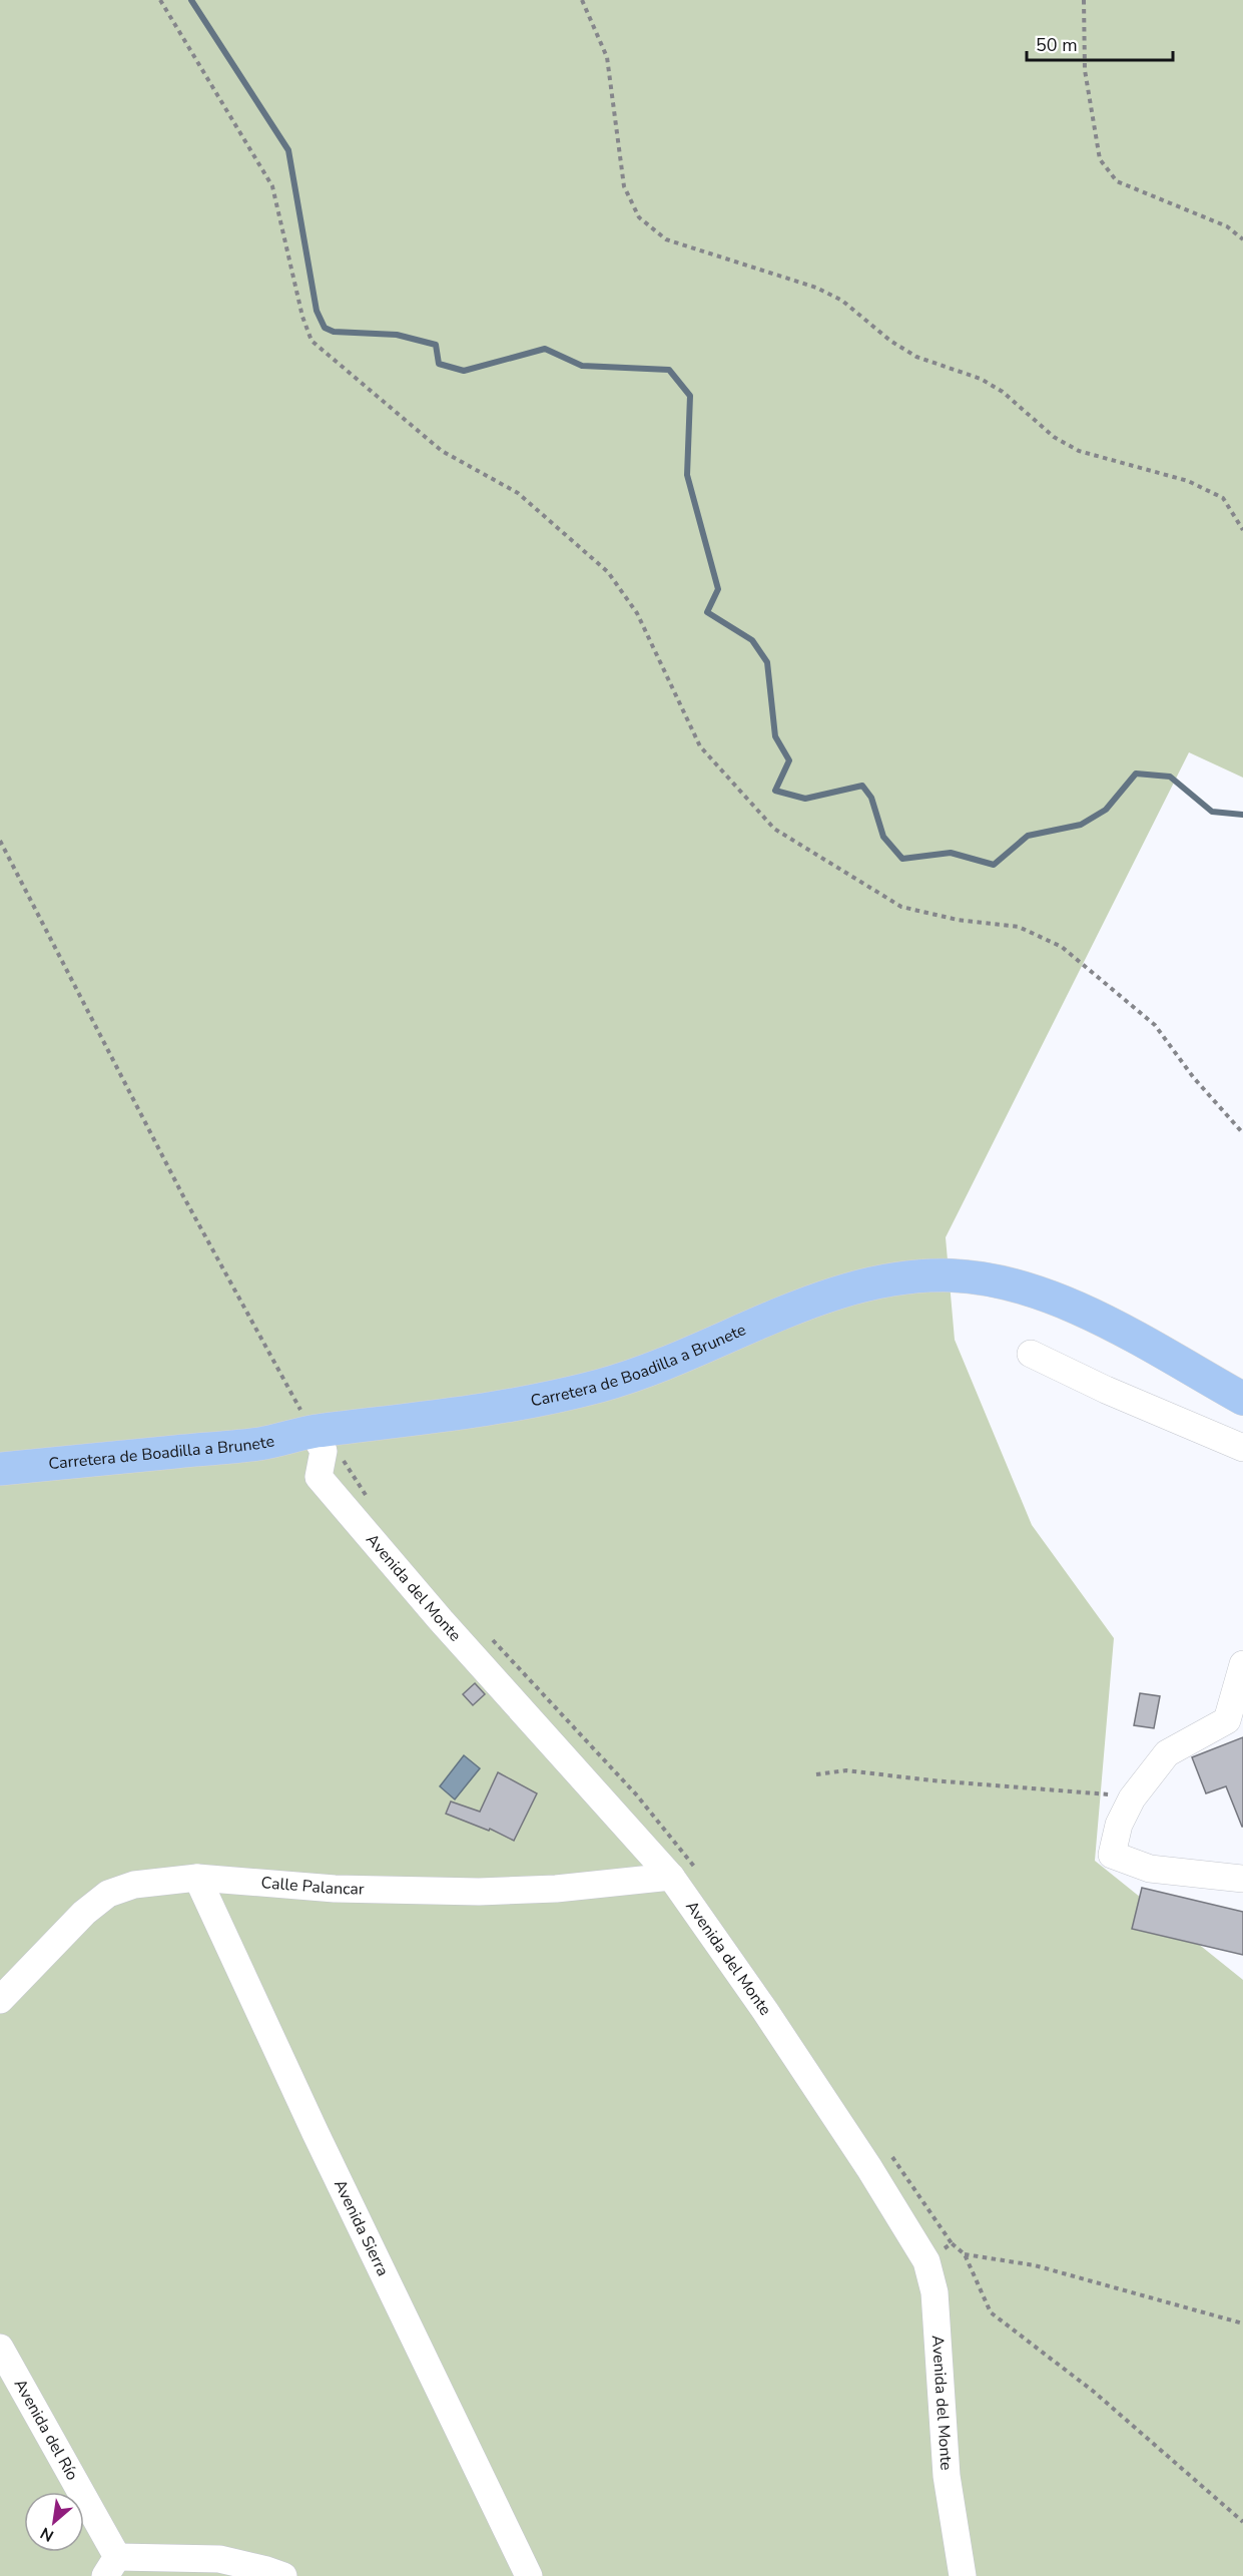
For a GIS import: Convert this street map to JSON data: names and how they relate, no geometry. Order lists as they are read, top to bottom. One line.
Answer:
{"streets":{"main road":["Carretera de Boadilla a Brunete"],"street":["Avenida del Monte","Calle Palancar","Avenida Sierra","Avenida del Río"]},"crossings":[["Carretera de Boadilla a Brunete","Avenida del Monte"],["Avenida del Monte","Calle Palancar"],["Calle Palancar","Avenida Sierra"]],"scale_bar":"50 m","north":"bottom left"}
